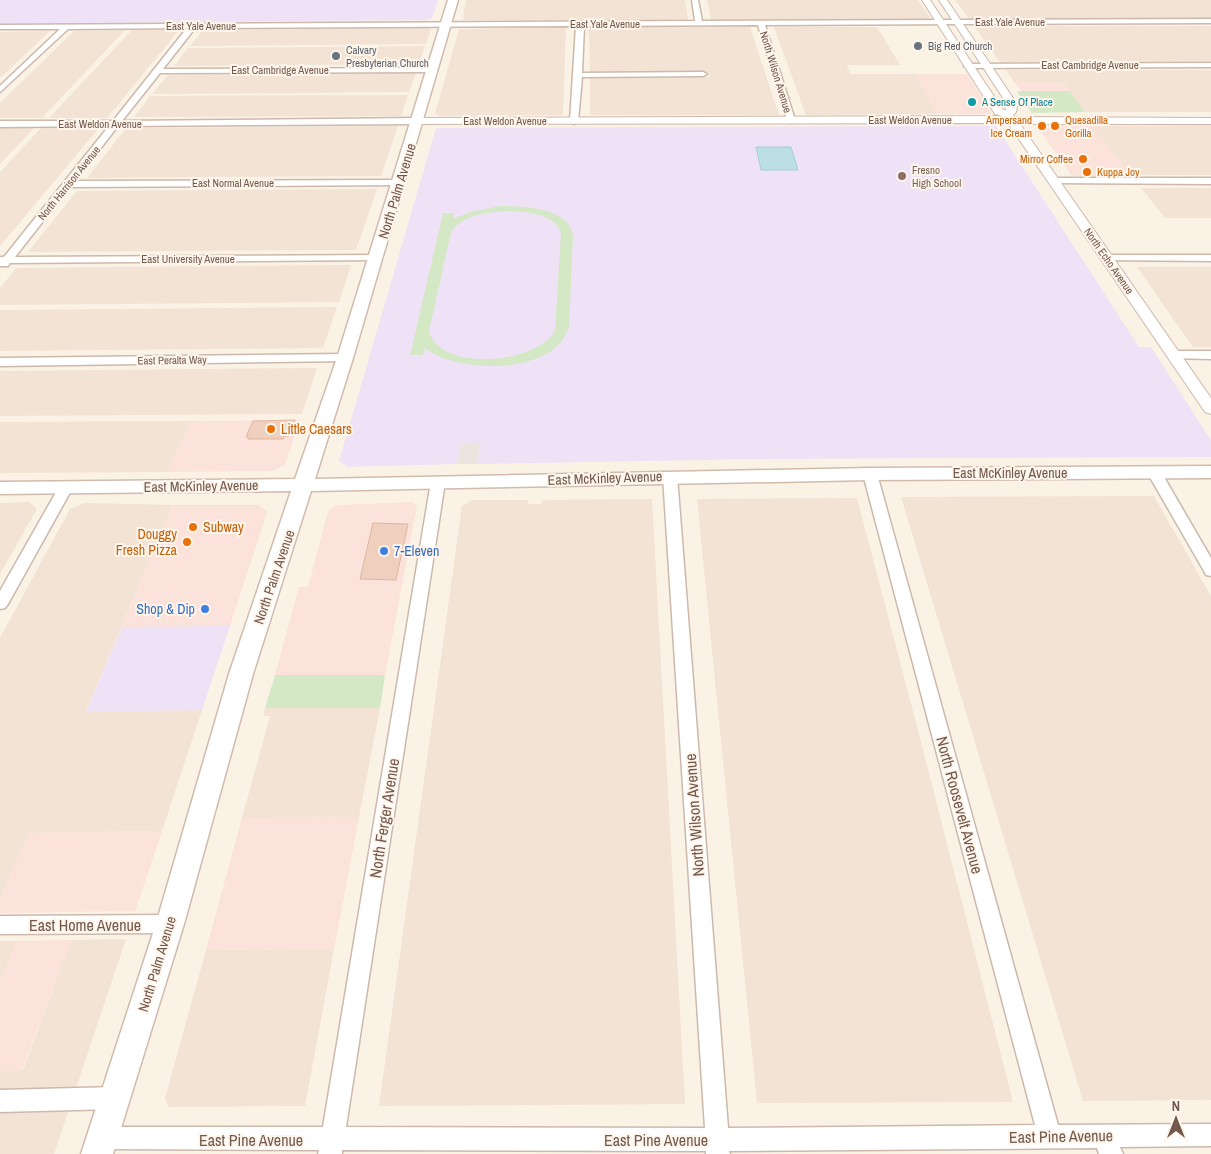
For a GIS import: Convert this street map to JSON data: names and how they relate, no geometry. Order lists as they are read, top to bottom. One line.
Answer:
{"streets":{"main road":["North Palm Avenue","East McKinley Avenue"],"street":["East Yale Avenue","East Cambridge Avenue","North Wilson Avenue","East Weldon Avenue","North Harrison Avenue","East Normal Avenue","East University Avenue","North Echo Avenue","East Peralta Way","North Roosevelt Avenue","North Ferger Avenue","East Home Avenue","East Pine Avenue"]},"crossings":[["East Yale Avenue","North Wilson Avenue"],["East Yale Avenue","North Harrison Avenue"],["East Yale Avenue","North Palm Avenue"],["East Yale Avenue","North Echo Avenue"],["East Cambridge Avenue","North Harrison Avenue"],["East Cambridge Avenue","North Palm Avenue"],["East Cambridge Avenue","North Echo Avenue"],["North Wilson Avenue","East Weldon Avenue"],["North Wilson Avenue","East McKinley Avenue"],["North Wilson Avenue","East Pine Avenue"],["East Weldon Avenue","North Harrison Avenue"],["East Weldon Avenue","North Palm Avenue"],["East Weldon Avenue","North Echo Avenue"],["North Harrison Avenue","East Normal Avenue"],["North Harrison Avenue","East University Avenue"],["East Normal Avenue","North Palm Avenue"],["North Palm Avenue","East University Avenue"],["North Palm Avenue","East Peralta Way"],["North Palm Avenue","East McKinley Avenue"],["North Palm Avenue","East Home Avenue"],["North Palm Avenue","East Pine Avenue"],["East McKinley Avenue","North Roosevelt Avenue"],["East McKinley Avenue","North Ferger Avenue"],["North Roosevelt Avenue","East Pine Avenue"],["North Ferger Avenue","East Pine Avenue"]],"places":["Big Red Church","Calvary Presbyterian Church","A Sense Of Place","Ampersand Ice Cream","Quesadilla Gorilla","Mirror Coffee","Kuppa Joy","Fresno High School","Little Caesars","Subway","Douggy Fresh Pizza","7-Eleven","Shop & Dip"],"north":"top"}
